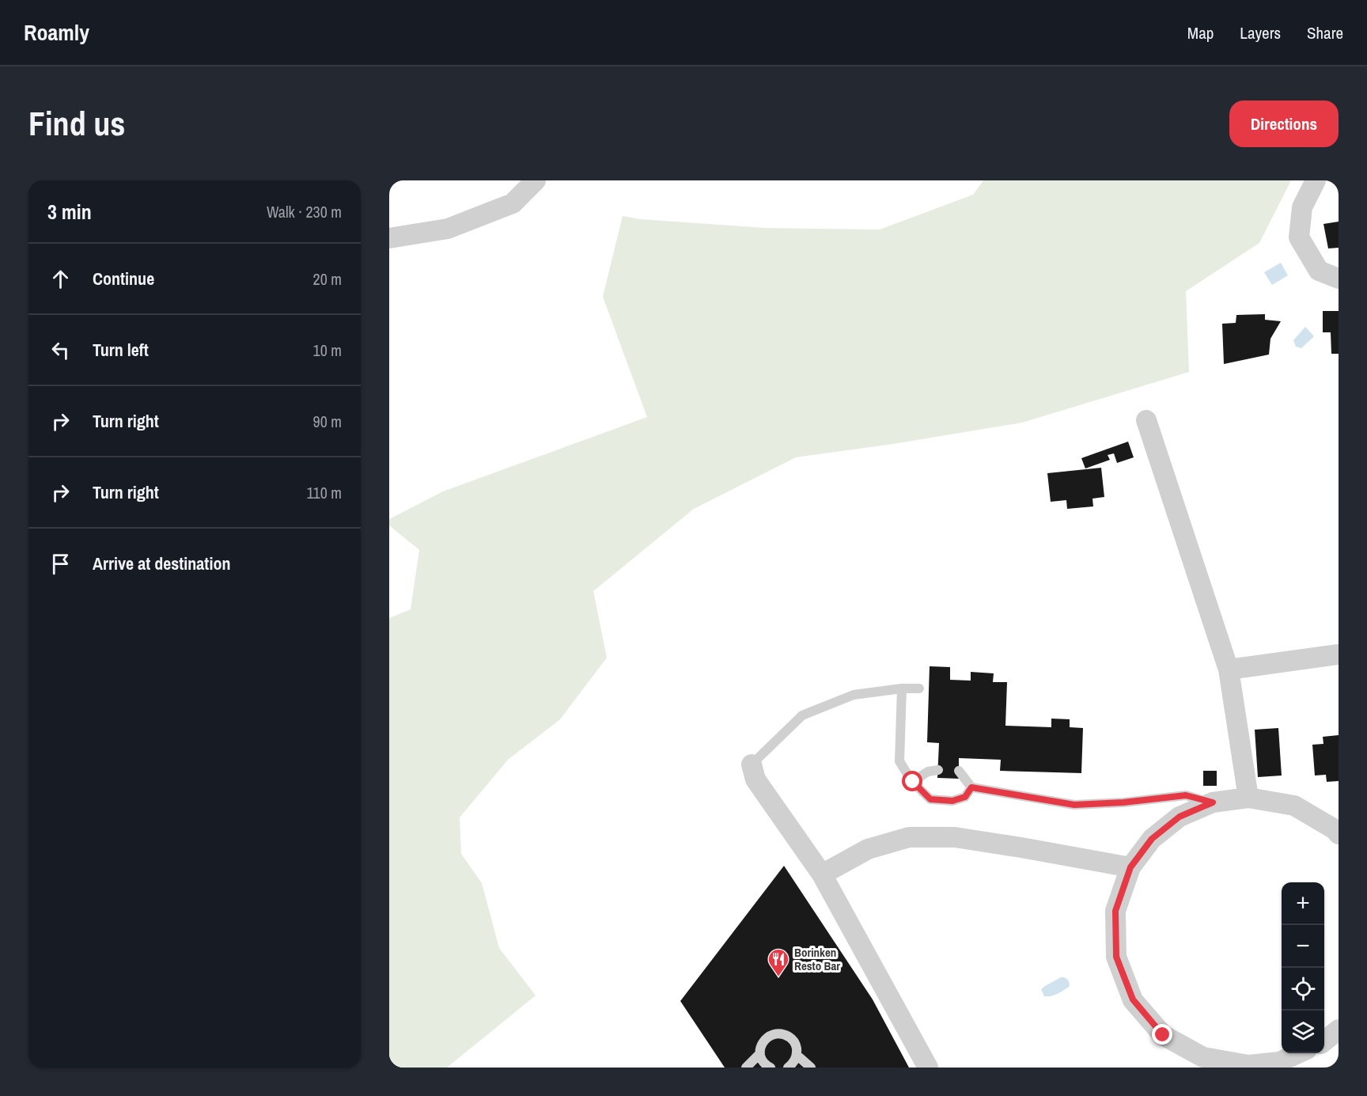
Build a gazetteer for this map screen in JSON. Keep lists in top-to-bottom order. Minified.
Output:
{"places":{"restaurant":["Borinken Resto Bar"]},"page":{"header":"Roamly","nav":["Map","Layers","Share"],"buttons":"Directions","title":"Find us","heading":["3 min","Walk · 230 m"],"list":[["Continue","20 m"],["Turn left","10 m"],["Turn right","90 m"],["Turn right","110 m"],"Arrive at destination"],"map_buttons":["+","−"]}}
